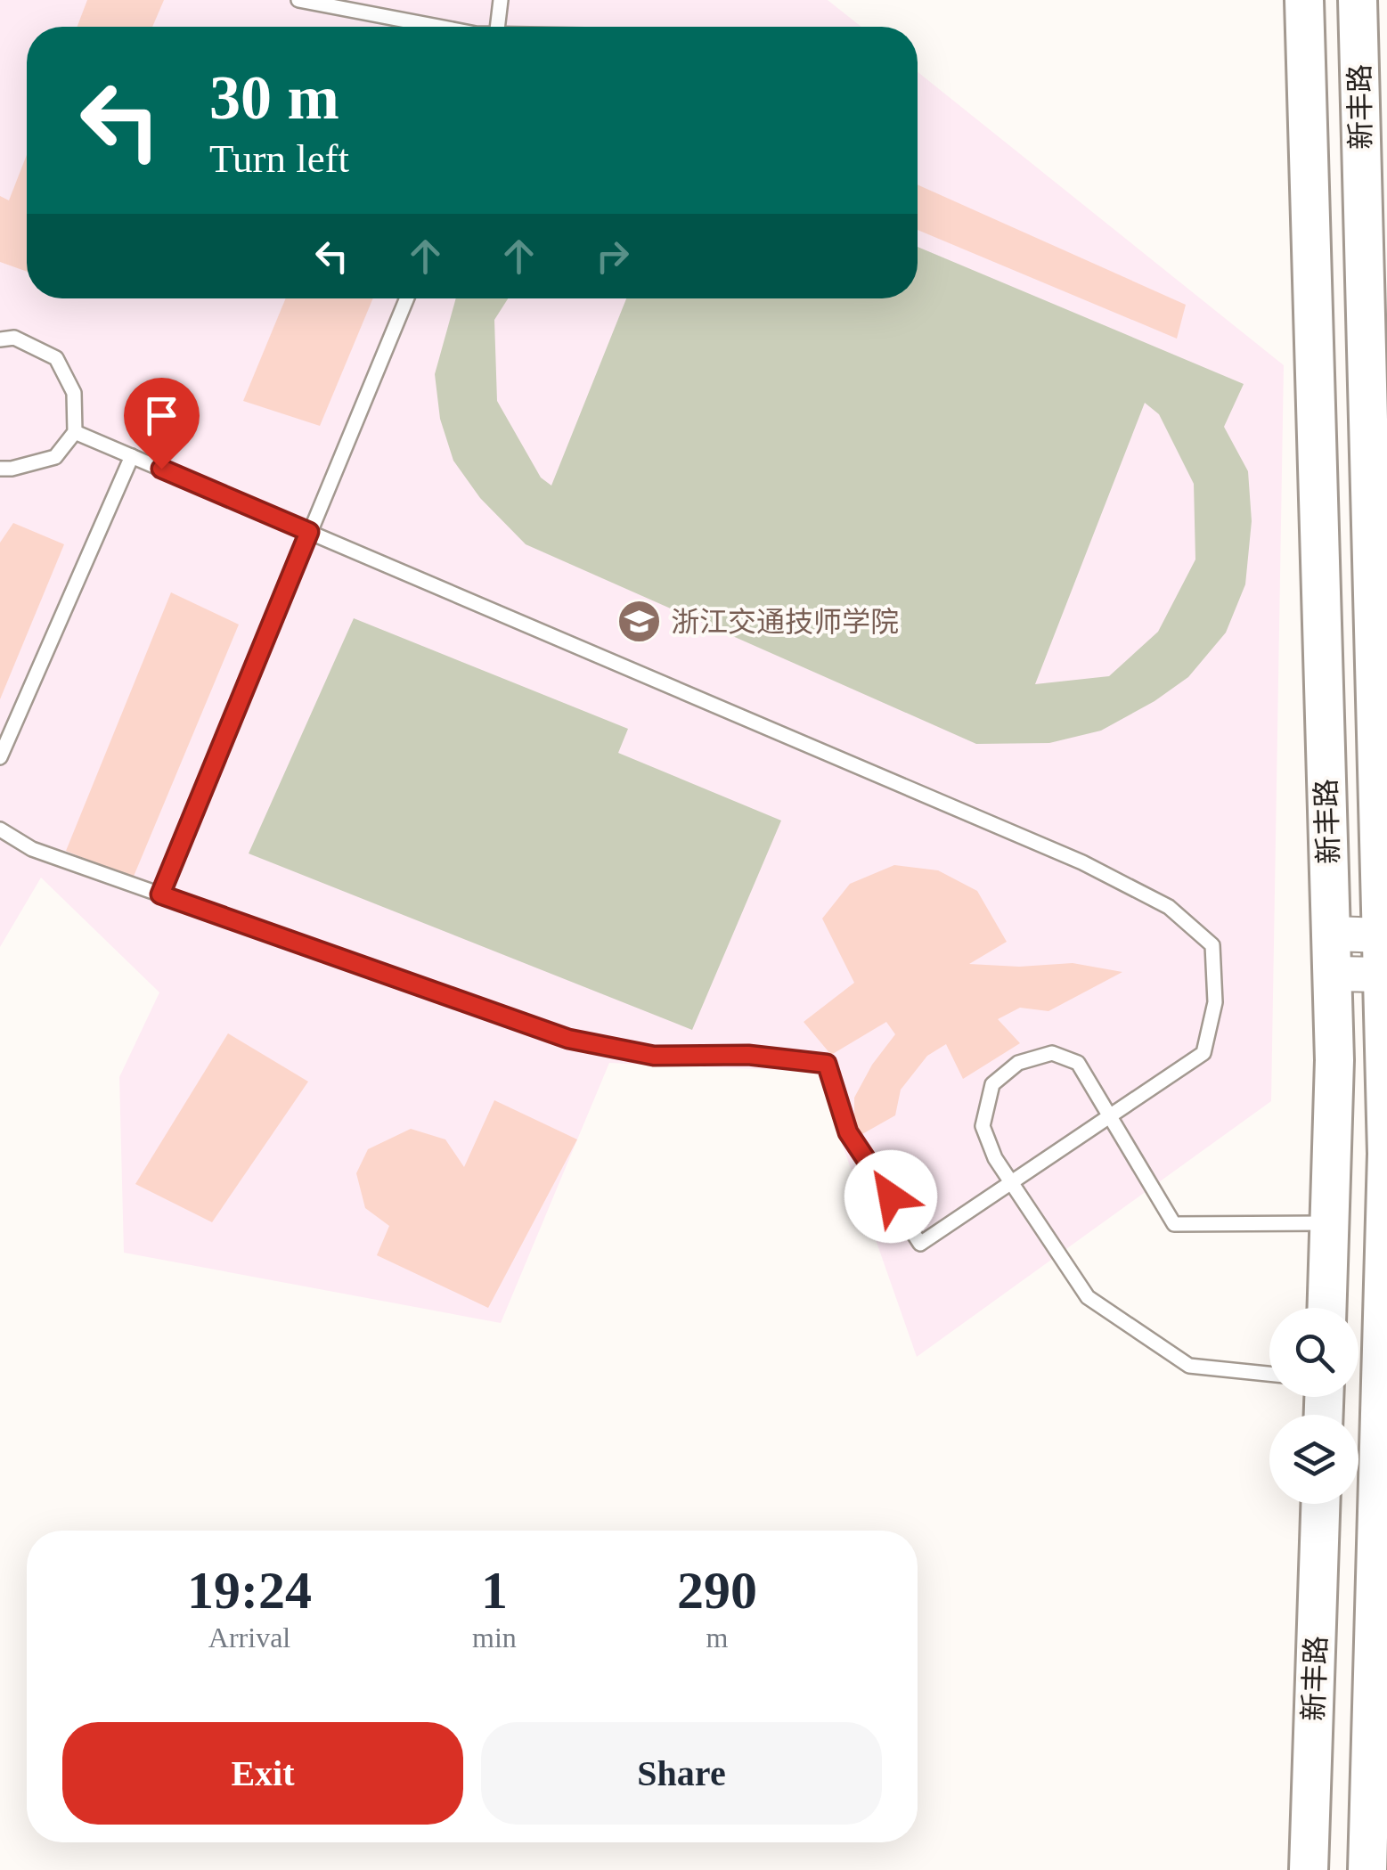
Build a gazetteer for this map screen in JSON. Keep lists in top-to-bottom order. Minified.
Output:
{"streets":{"main road":["新丰路"]},"places":{"school or university":["浙江交通技师学院"]},"page":{"turn":["30 m","Turn left"],"eta":["19:24","Arrival","1","min","290","m"],"buttons":["Exit","Share"]}}
